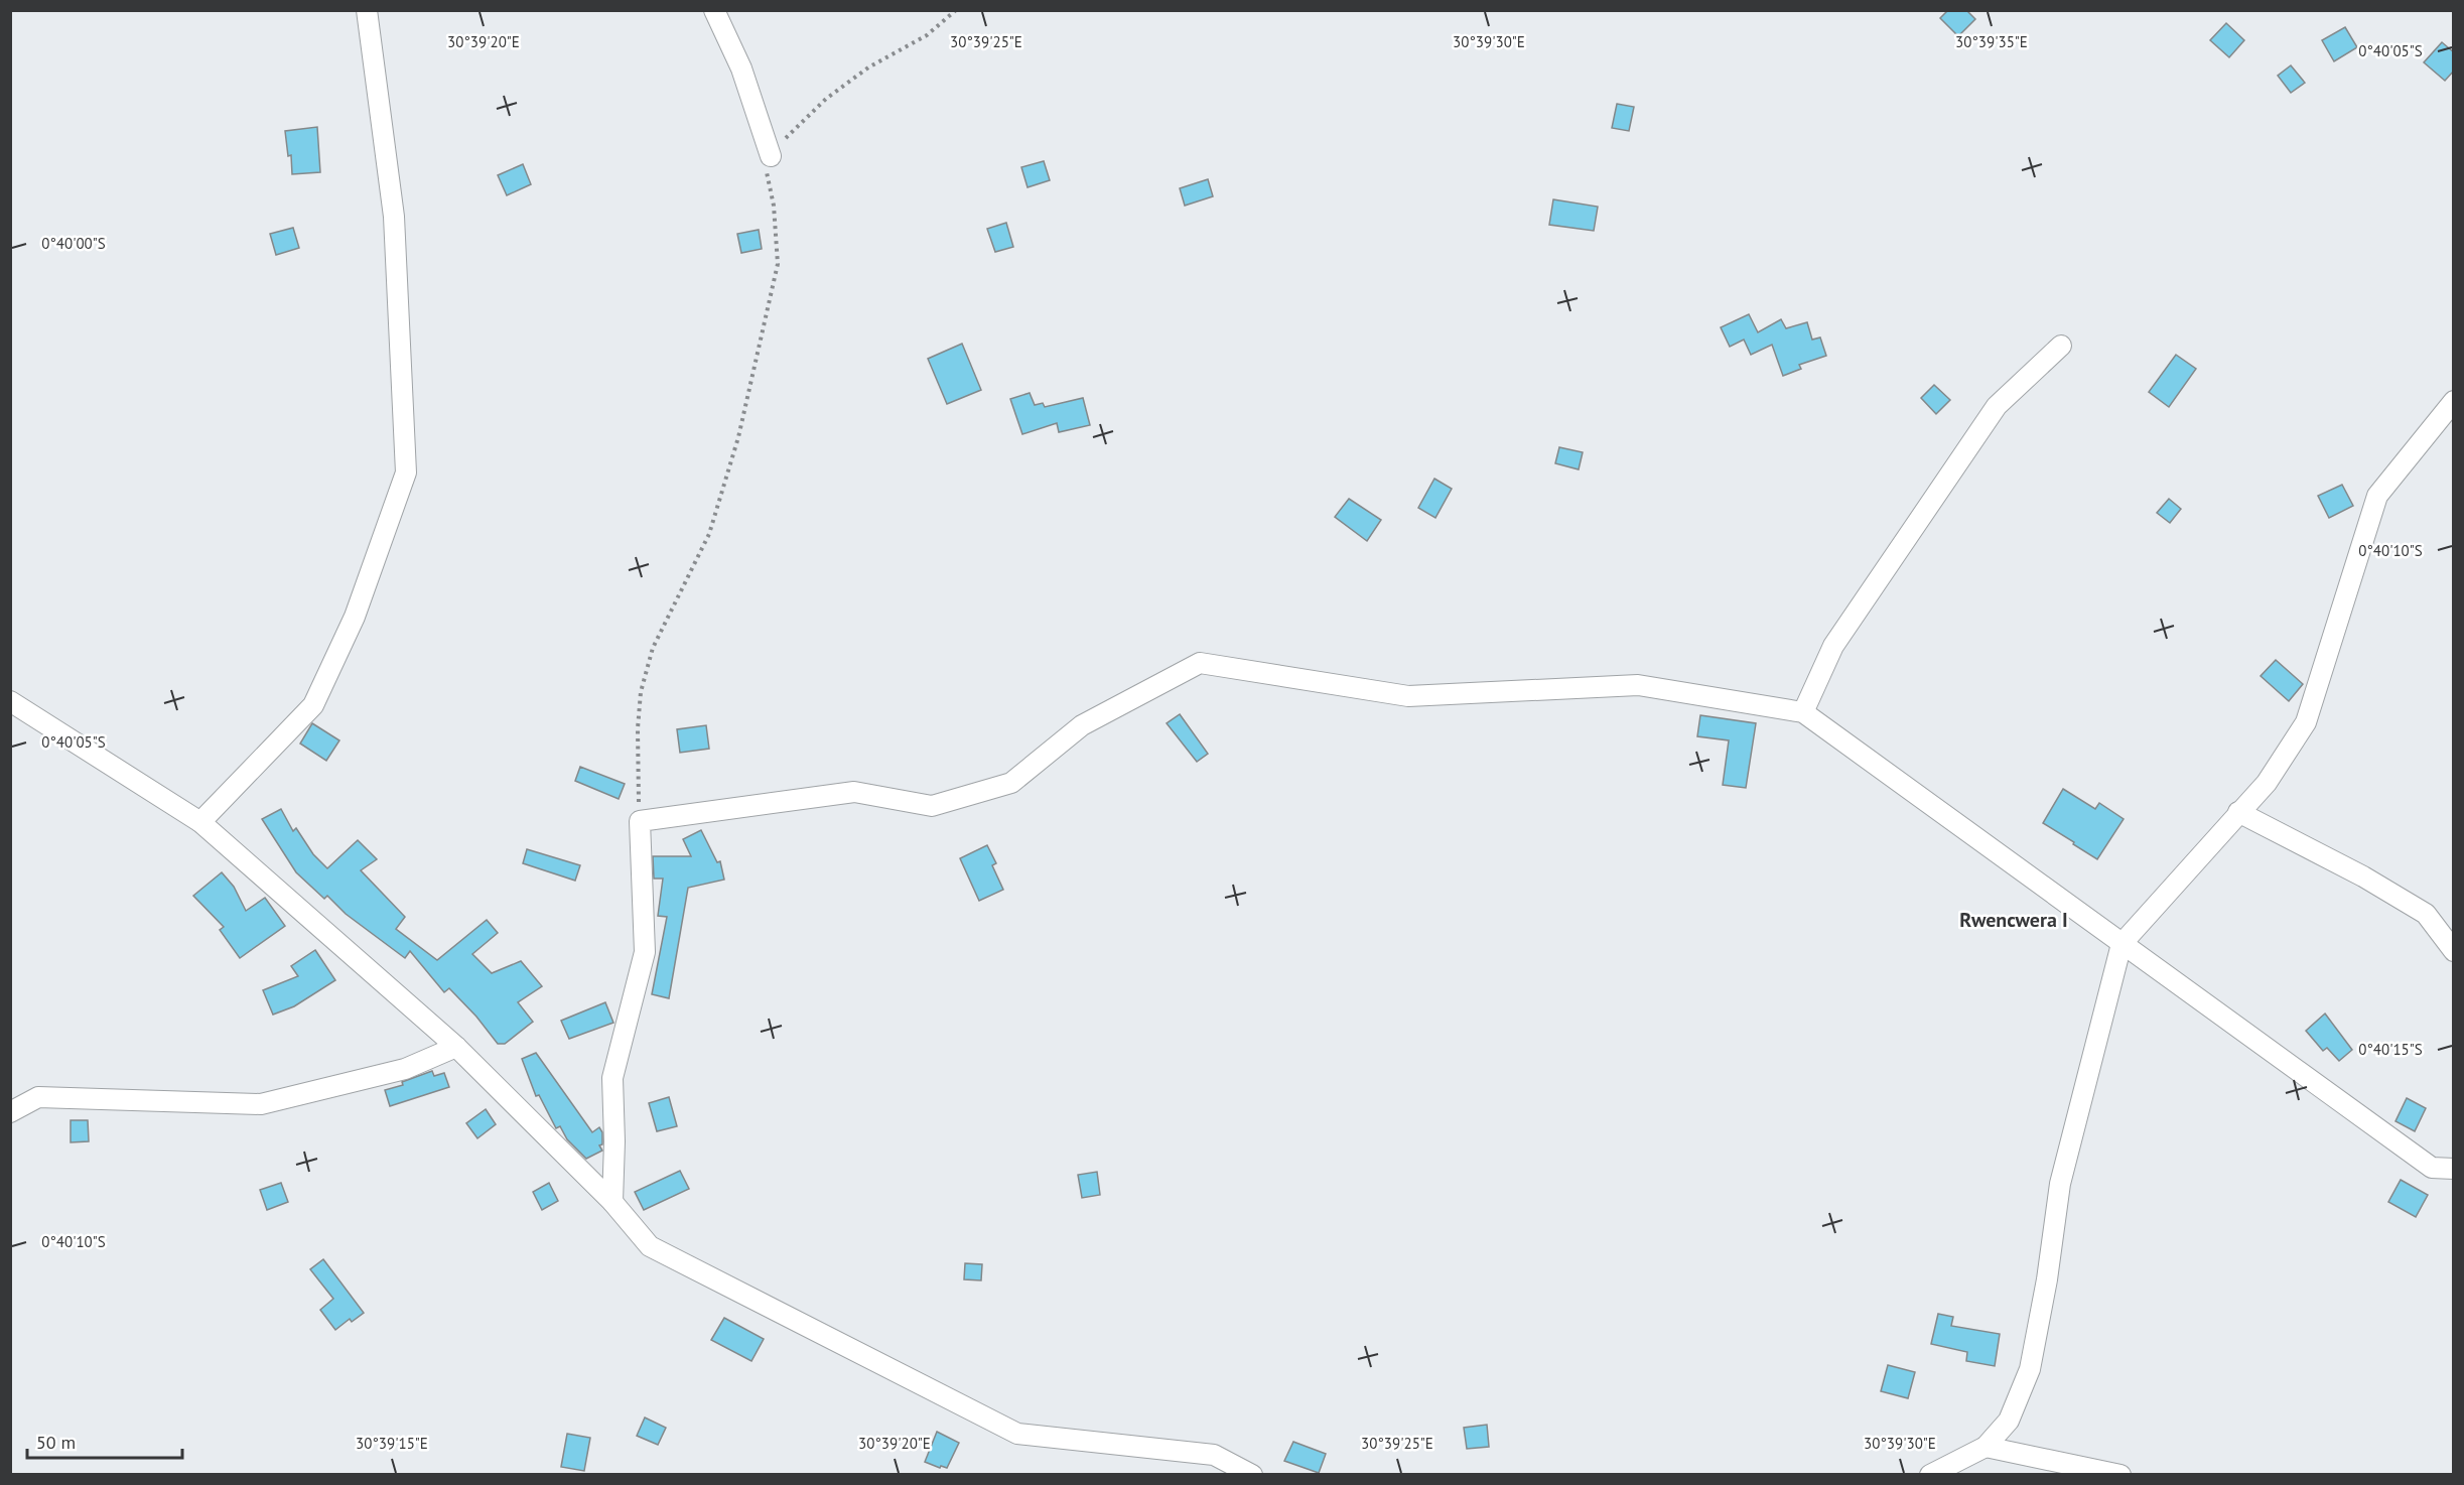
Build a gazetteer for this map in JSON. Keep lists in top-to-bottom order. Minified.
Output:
{"districts":["Rwencwera I"],"scale_bar":"50 m","coordinates":["30°39'20\"E","30°39'25\"E","30°39'30\"E","30°39'35\"E","0°40'05\"S","0°40'00\"S","0°40'10\"S","0°40'15\"S","30°39'15\"E"]}
